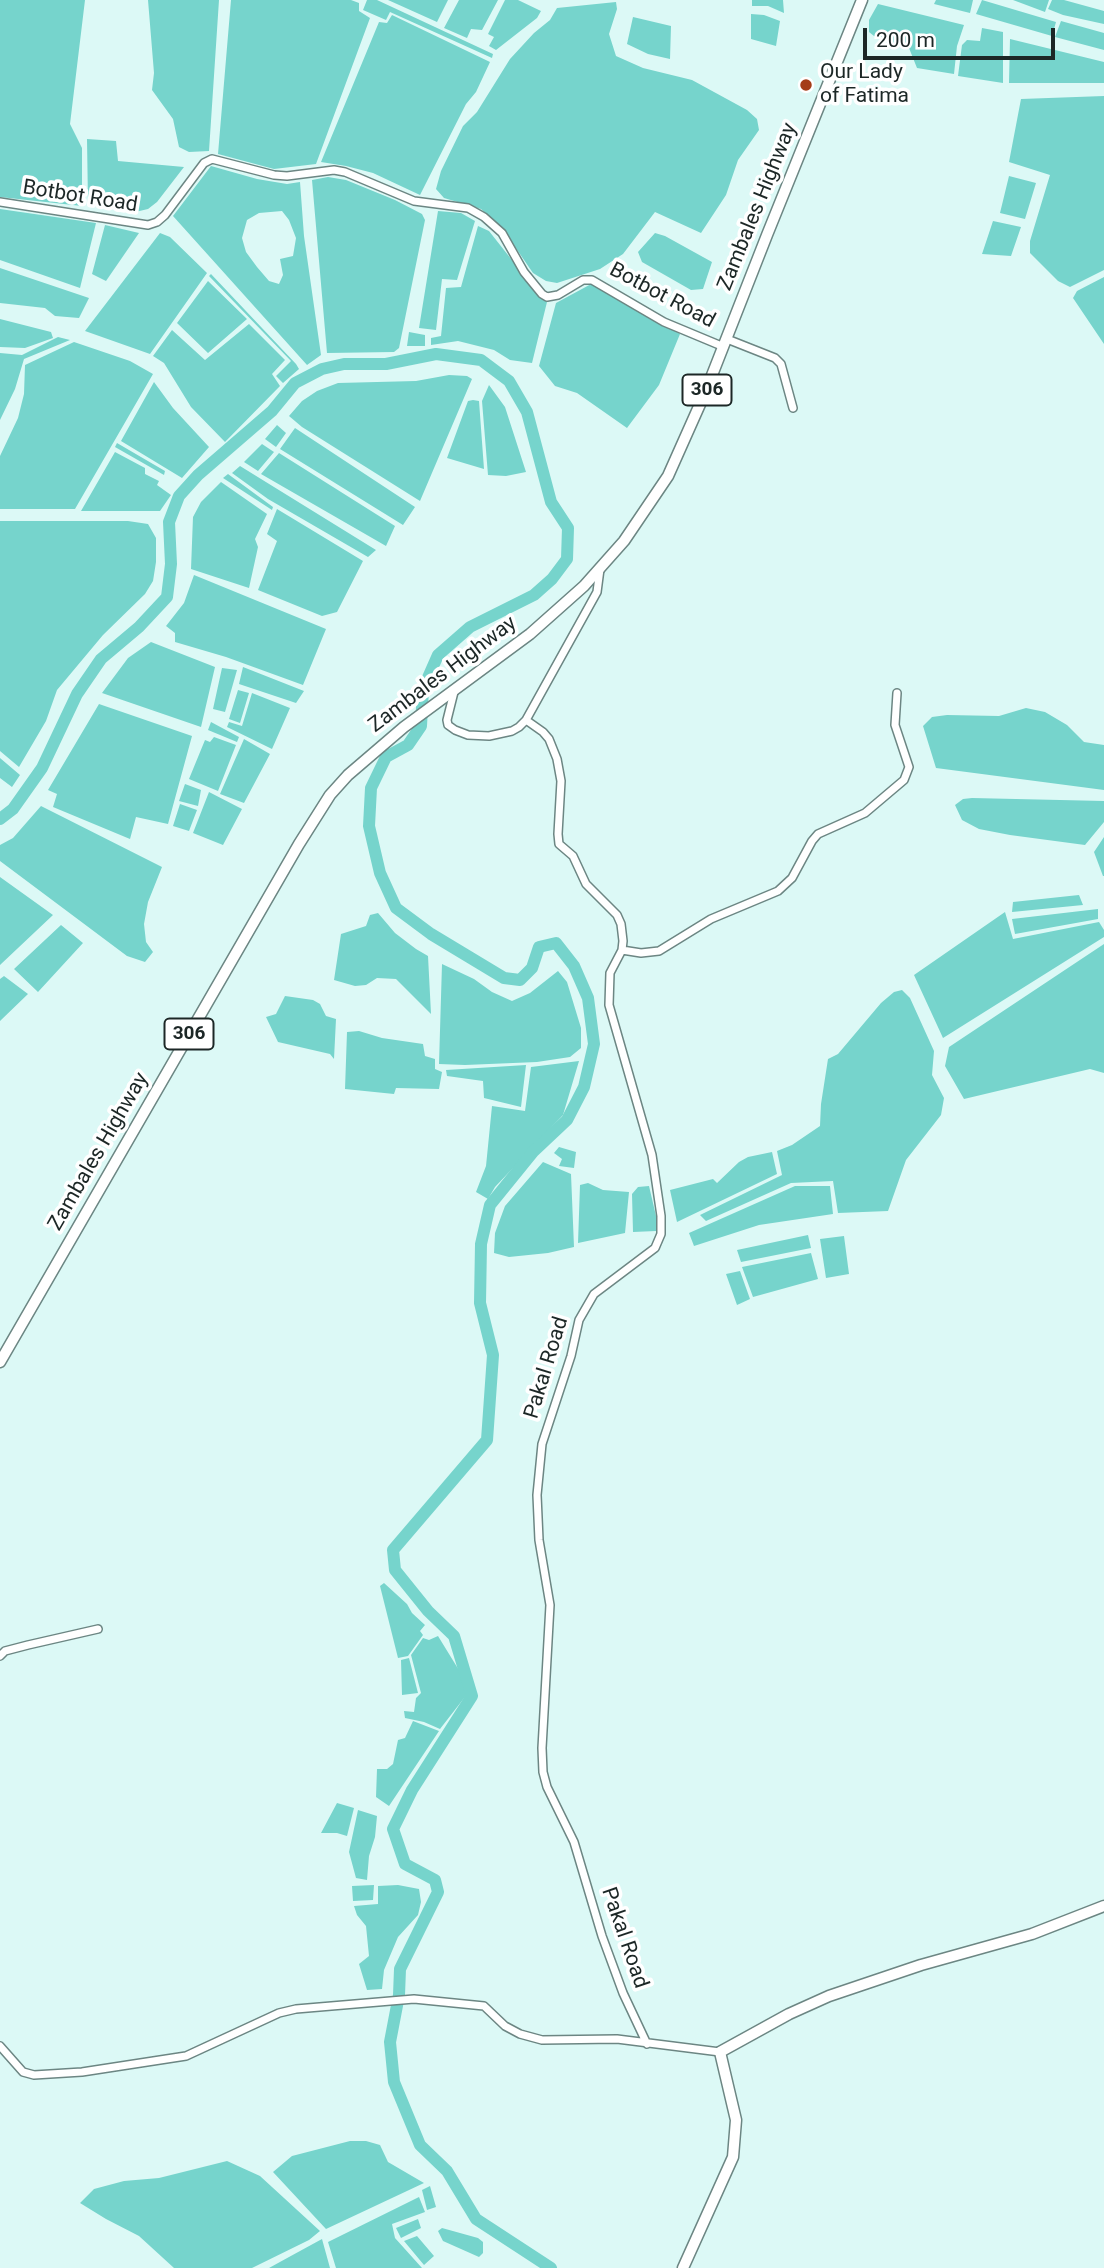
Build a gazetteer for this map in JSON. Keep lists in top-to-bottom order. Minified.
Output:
{"streets":{"main road":["Zambales Highway","306"],"street":["Botbot Road","Pakal Road"]},"crossings":[["Botbot Road","Zambales Highway"]],"places":["Our Lady of Fatima"],"scale_bar":"200 m"}
